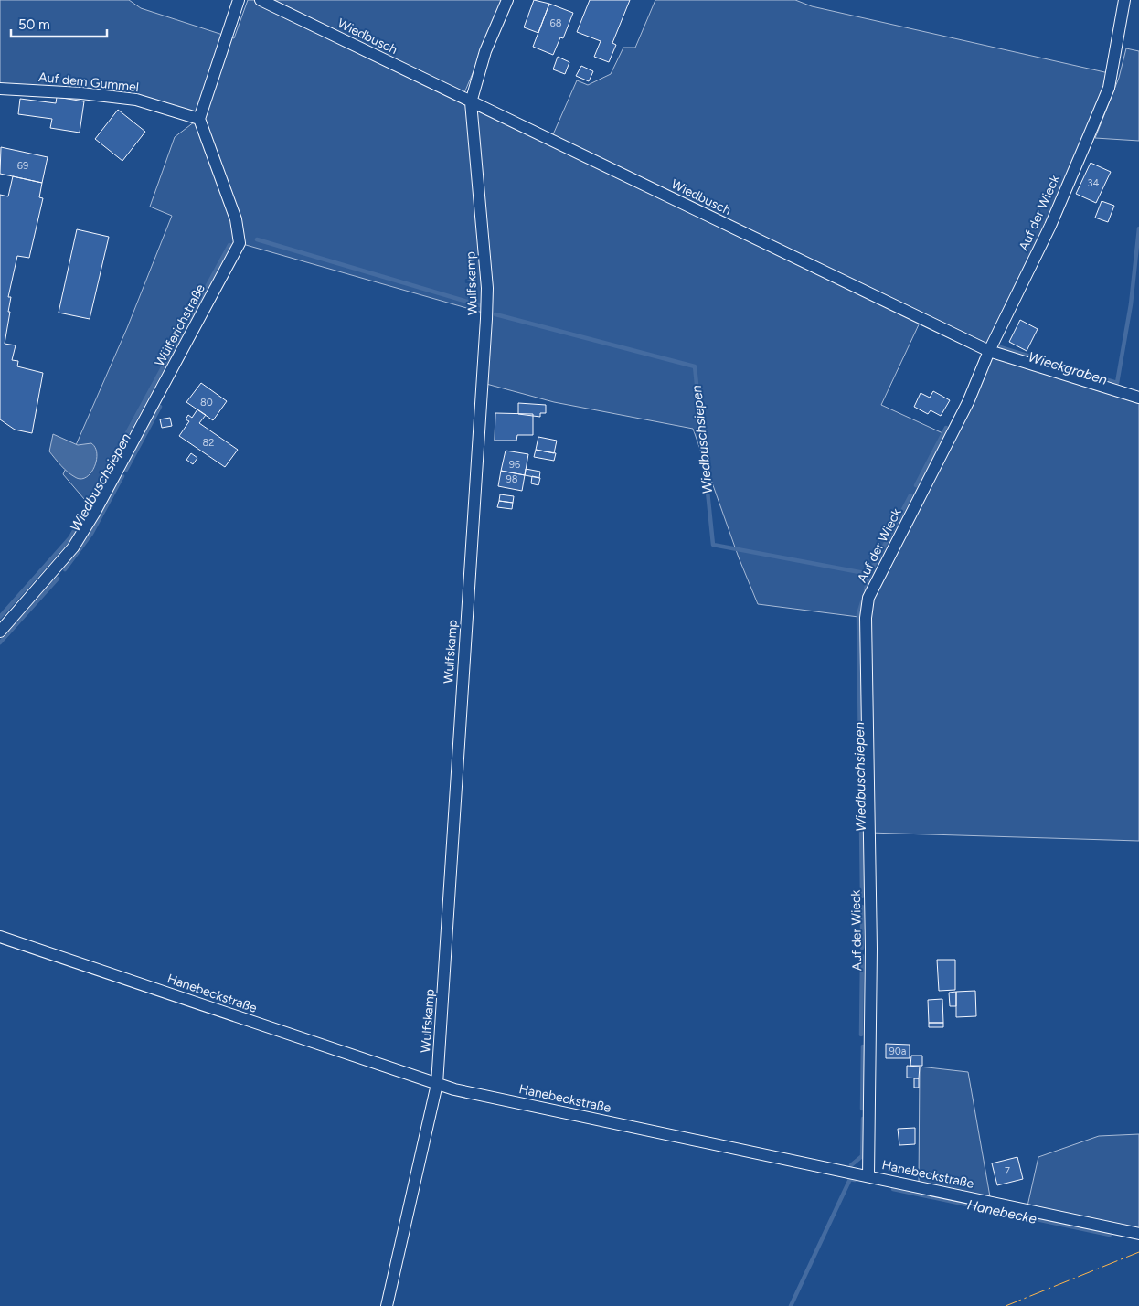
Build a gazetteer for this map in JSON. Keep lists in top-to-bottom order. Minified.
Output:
{"streets":{"street":["Wiedbusch","Auf dem Gummel","Auf der Wieck","Wulfskamp","Wülferichstraße","Hanebeckstraße"]},"crossings":[["Wiedbusch","Auf der Wieck"],["Wiedbusch","Wulfskamp"],["Auf dem Gummel","Wülferichstraße"],["Auf der Wieck","Hanebeckstraße"],["Wulfskamp","Hanebeckstraße"]],"water":["Wieckgraben","Wiedbuschsiepen","Hanebecke"],"house_numbers":["68","69","34","80","82","96","98","90a","7"],"scale_bar":"50 m"}
